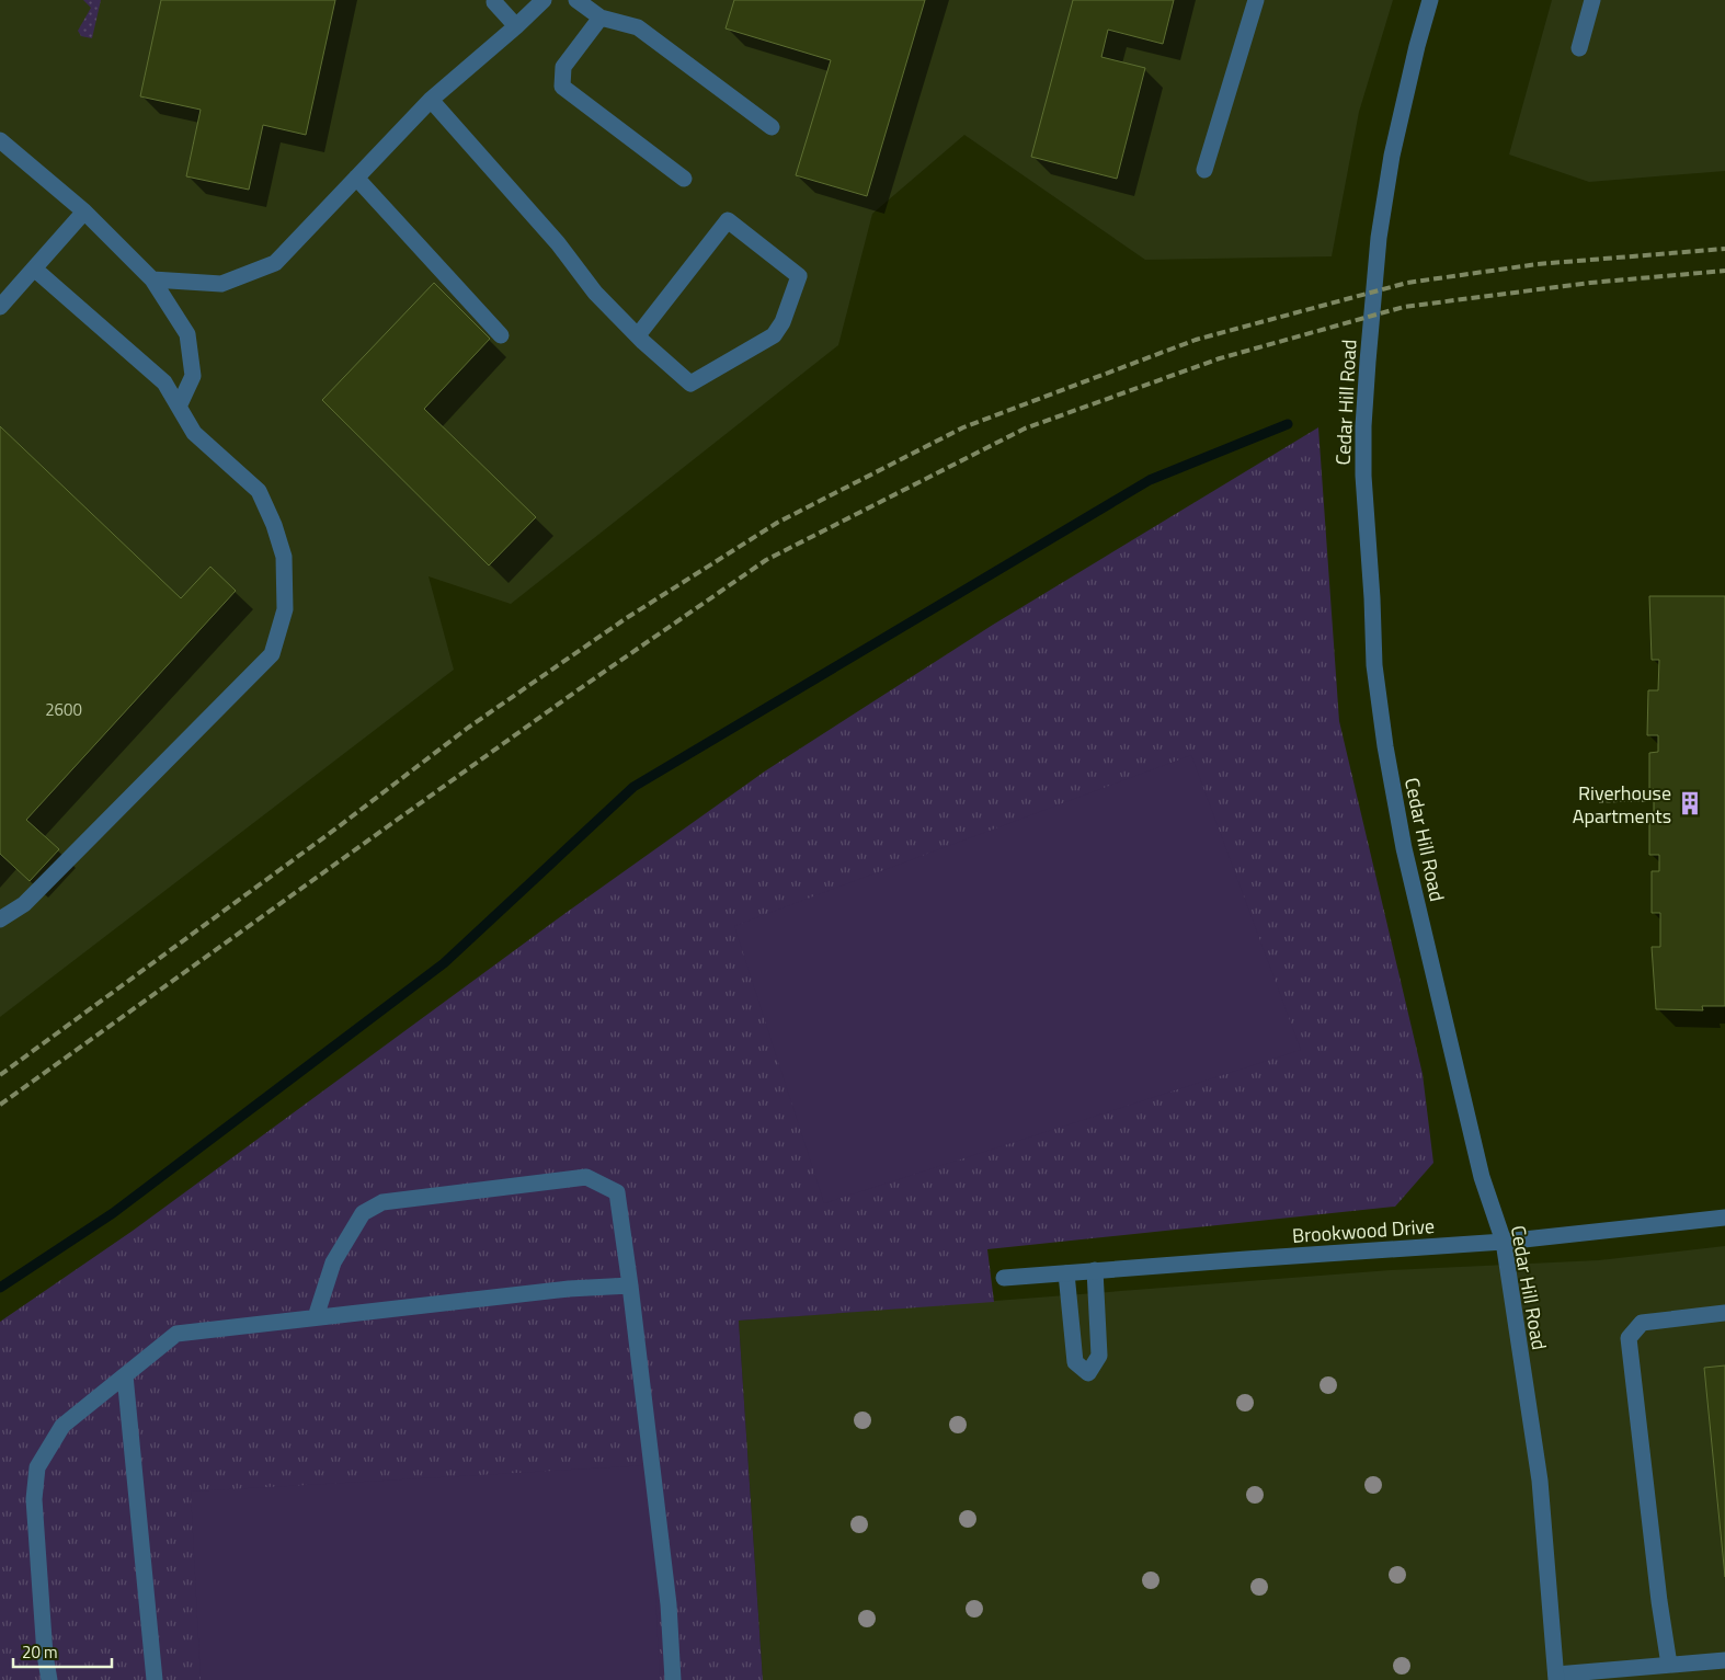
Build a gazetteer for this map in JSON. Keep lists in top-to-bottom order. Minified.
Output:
{"streets":{"street":["Cedar Hill Road","Brookwood Drive"]},"crossings":[["Cedar Hill Road","Brookwood Drive"]],"places":{"building":["Riverhouse Apartments"]},"house_numbers":["2600"],"scale_bar":"20 m"}
